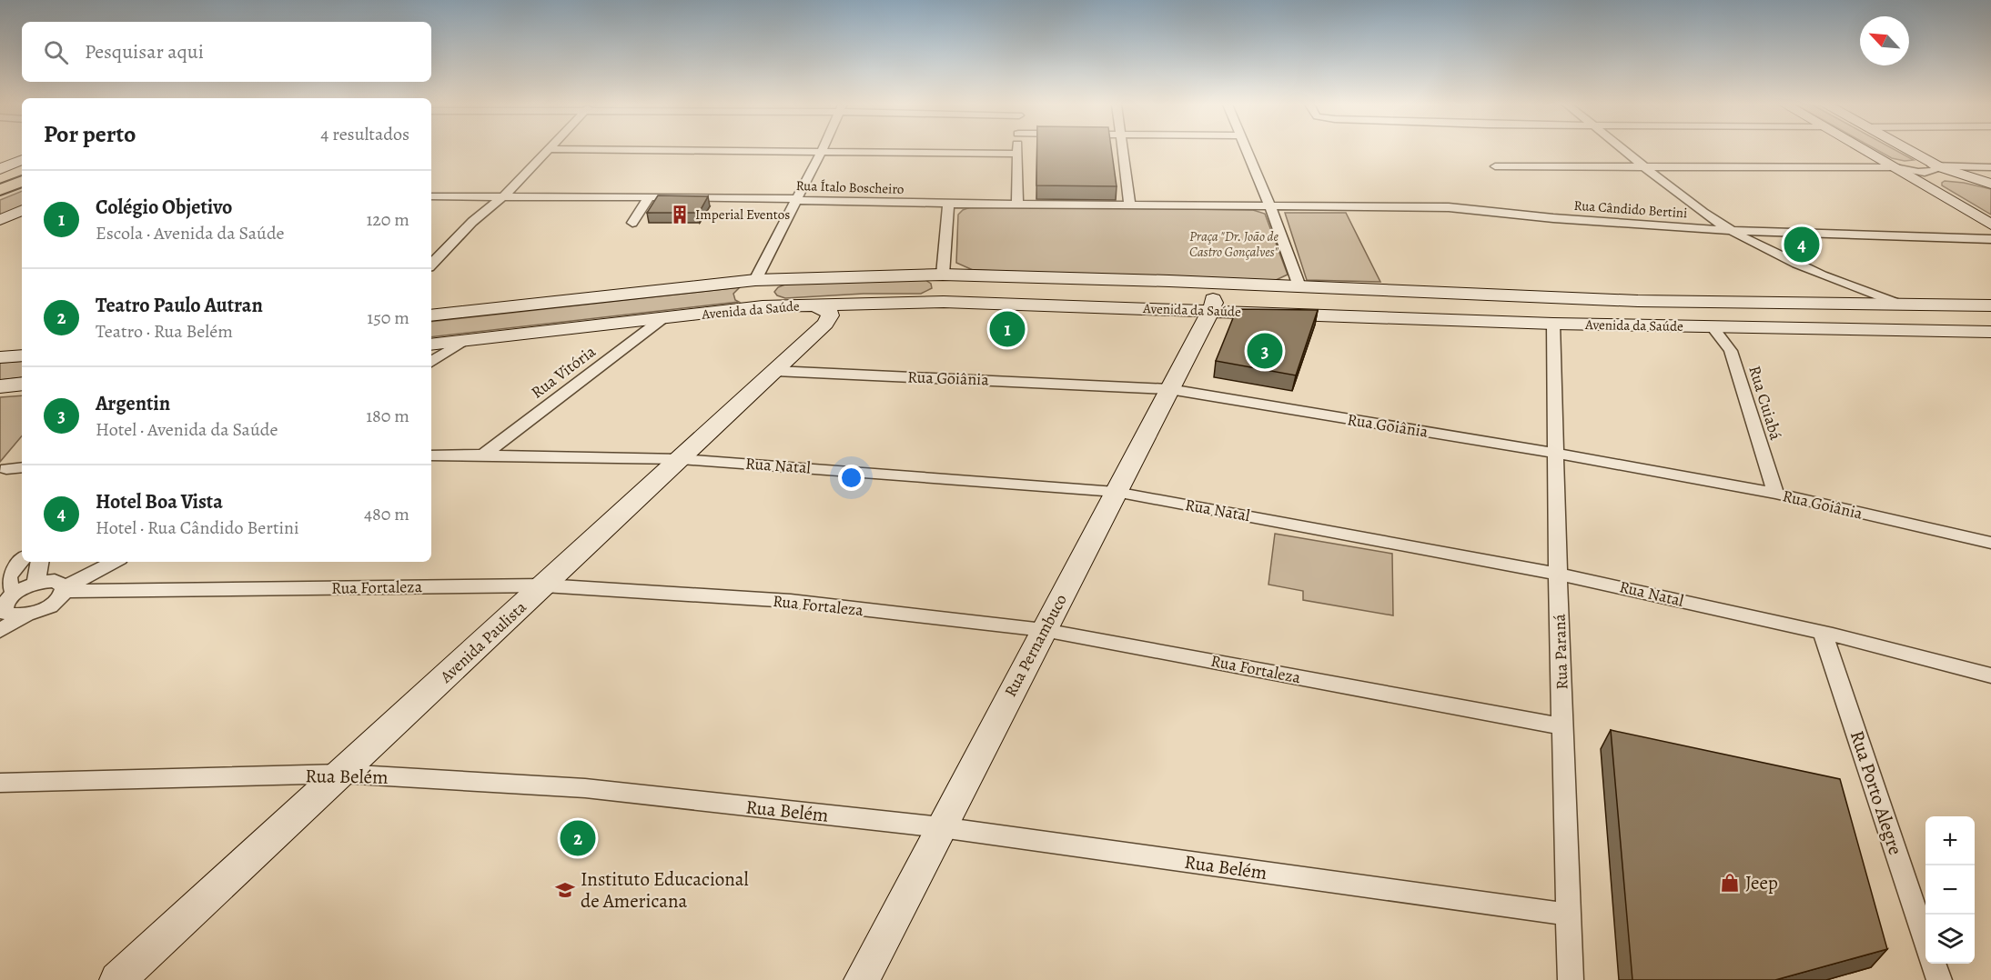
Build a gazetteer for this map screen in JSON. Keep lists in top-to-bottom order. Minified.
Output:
{"streets":{"main road":["Avenida da Saúde","Avenida Paulista","Rua Pernambuco"],"street":["Rua Ítalo Boscheiro","Rua Cândido Bertini","Rua Vitória","Rua Goiânia","Rua Cuiabá","Rua Natal","Rua Fortaleza","Rua Paraná","Rua Belém","Rua Porto Alegre"]},"crossings":[["Rua Ítalo Boscheiro","Rua Cândido Bertini"],["Avenida da Saúde","Rua Vitória"],["Avenida da Saúde","Rua Cuiabá"],["Avenida da Saúde","Avenida Paulista"],["Avenida da Saúde","Rua Pernambuco"],["Avenida da Saúde","Rua Paraná"],["Rua Vitória","Rua Natal"],["Rua Goiânia","Rua Cuiabá"],["Rua Goiânia","Avenida Paulista"],["Rua Goiânia","Rua Pernambuco"],["Rua Goiânia","Rua Paraná"],["Rua Natal","Avenida Paulista"],["Rua Natal","Rua Pernambuco"],["Rua Natal","Rua Paraná"],["Rua Natal","Rua Porto Alegre"],["Rua Fortaleza","Avenida Paulista"],["Rua Fortaleza","Rua Pernambuco"],["Rua Fortaleza","Rua Paraná"],["Avenida Paulista","Rua Belém"],["Rua Pernambuco","Rua Belém"],["Rua Paraná","Rua Belém"]],"parks":["Praça \"Dr. João de Castro Gonçalves\""],"places":{"building":["Imperial Eventos"],"shop":["Jeep"],"school or university":["Instituto Educacional de Americana"]},"north":"top left","page":{"search":"Pesquisar aqui","heading":["Por perto","4 resultados"],"list":[{"mark":"1","name":"Colégio Objetivo","note":"Escola · Avenida da Saúde","value":"120 m"},{"mark":"2","name":"Teatro Paulo Autran","note":"Teatro · Rua Belém","value":"150 m"},{"mark":"3","name":"Argentin","note":"Hotel · Avenida da Saúde","value":"180 m"},{"mark":"4","name":"Hotel Boa Vista","note":"Hotel · Rua Cândido Bertini","value":"480 m"}],"pins":["4","1","3","2"],"map_buttons":["+","−"]}}
